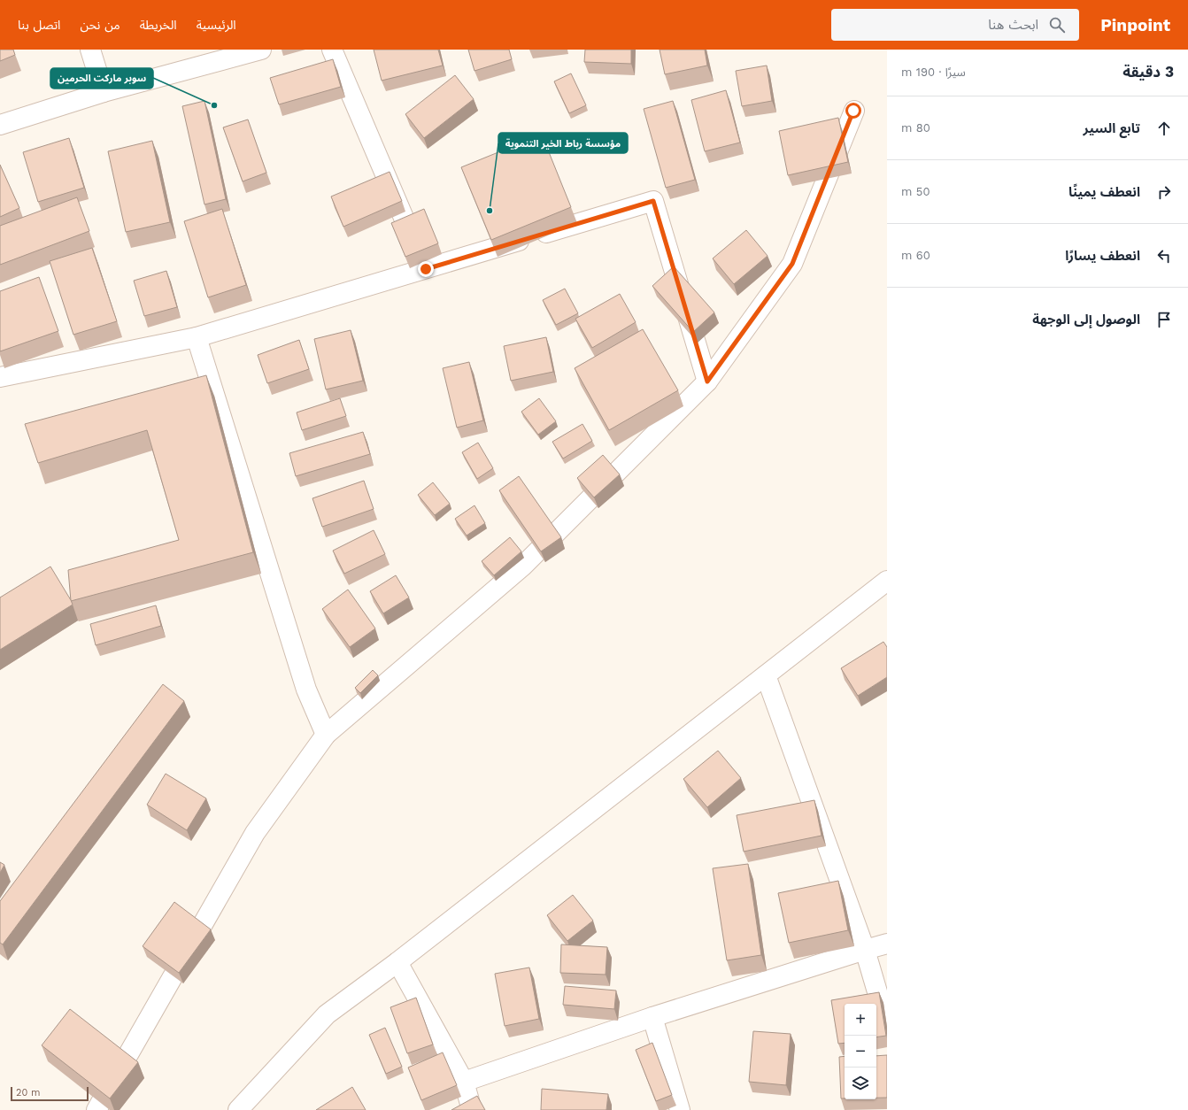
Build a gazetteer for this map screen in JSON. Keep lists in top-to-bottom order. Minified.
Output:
{"places":["سوبر ماركت الحرمين","مؤسسة رباط الخير التنموية"],"scale_bar":"20 m","page":{"header":"Pinpoint","search":"ابحث هنا","nav":["الرئيسية","الخريطة","من نحن","اتصل بنا"],"heading":["3 دقيقة","سيرًا · 190 m"],"list":[["تابع السير","80 m"],["انعطف يمينًا","50 m"],["انعطف يسارًا","60 m"],"الوصول إلى الوجهة"],"map_buttons":["+","−"],"scale":"20 m"}}
